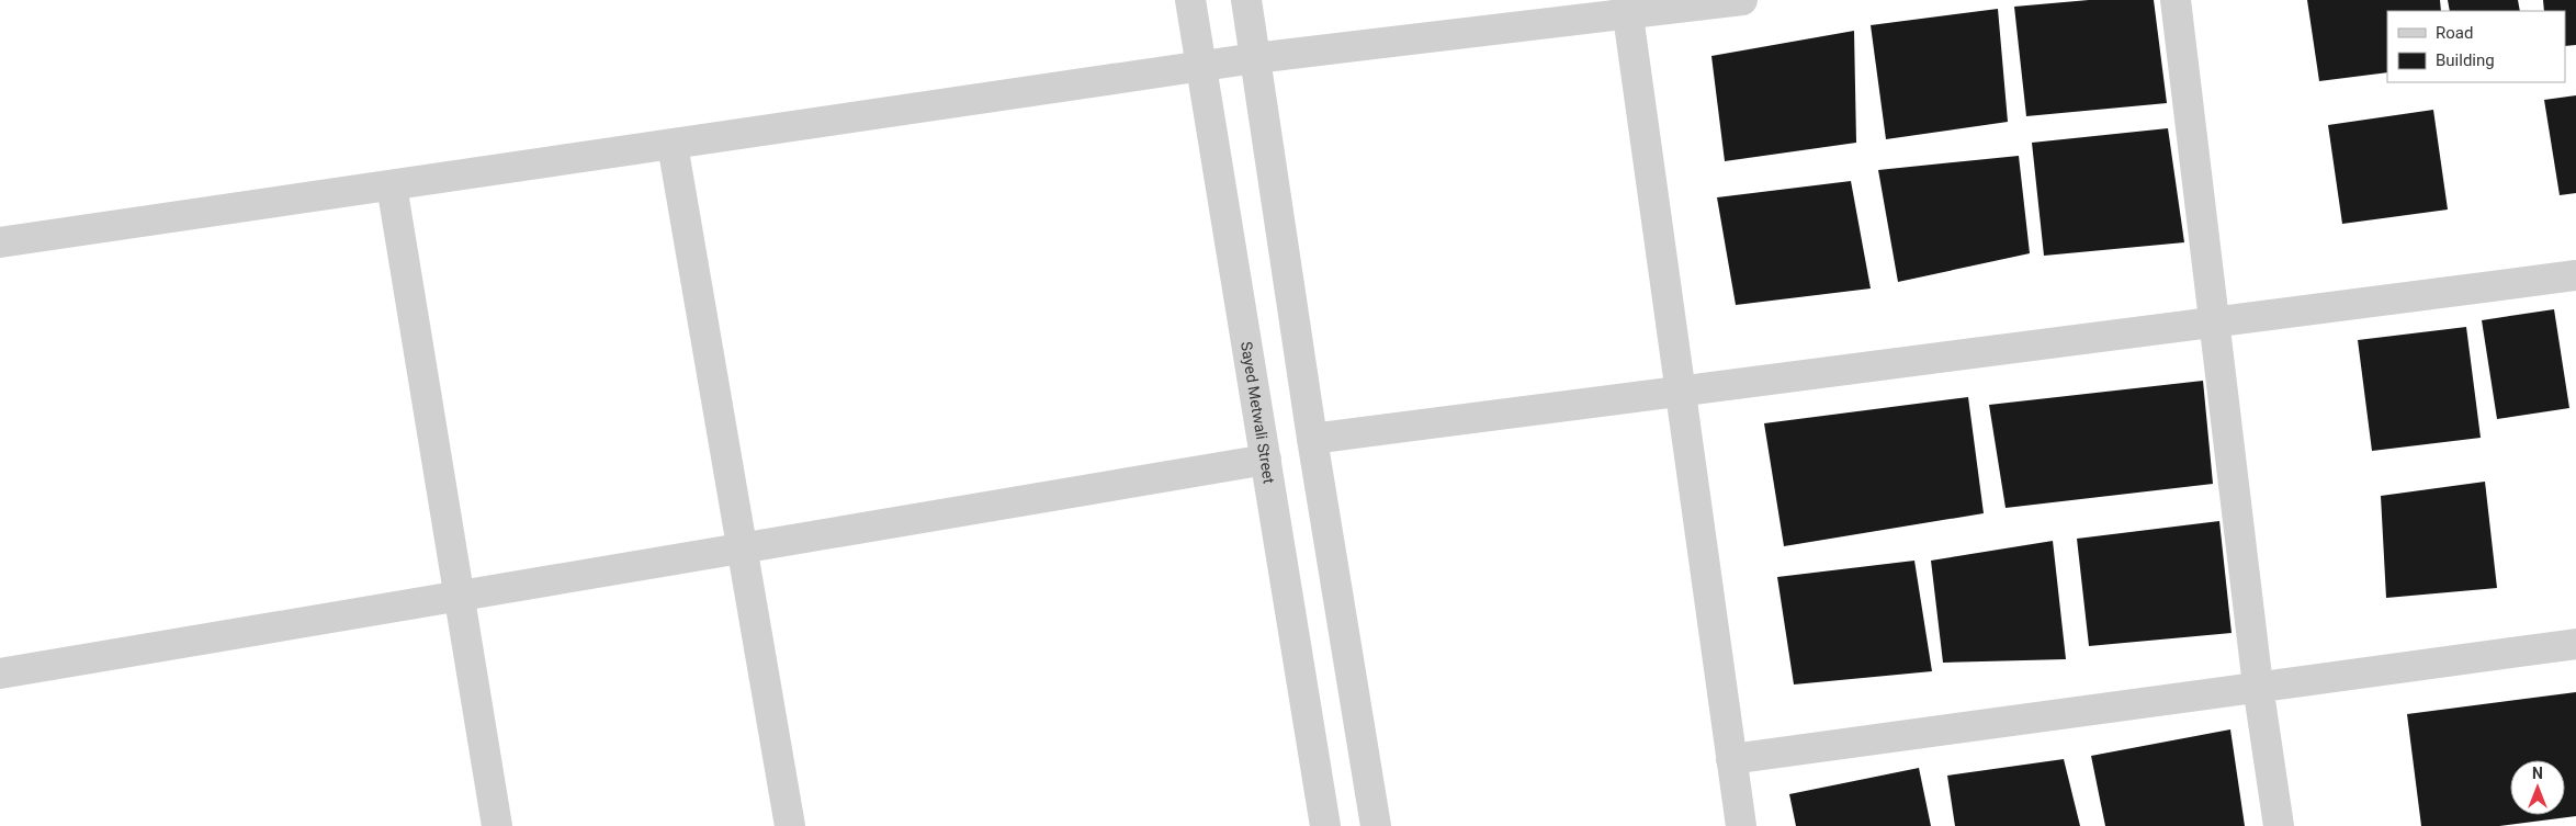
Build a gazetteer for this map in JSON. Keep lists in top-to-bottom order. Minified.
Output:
{"streets":{"street":["Sayed Metwali Street"]},"legend":["Road","Building"],"north":"top"}
